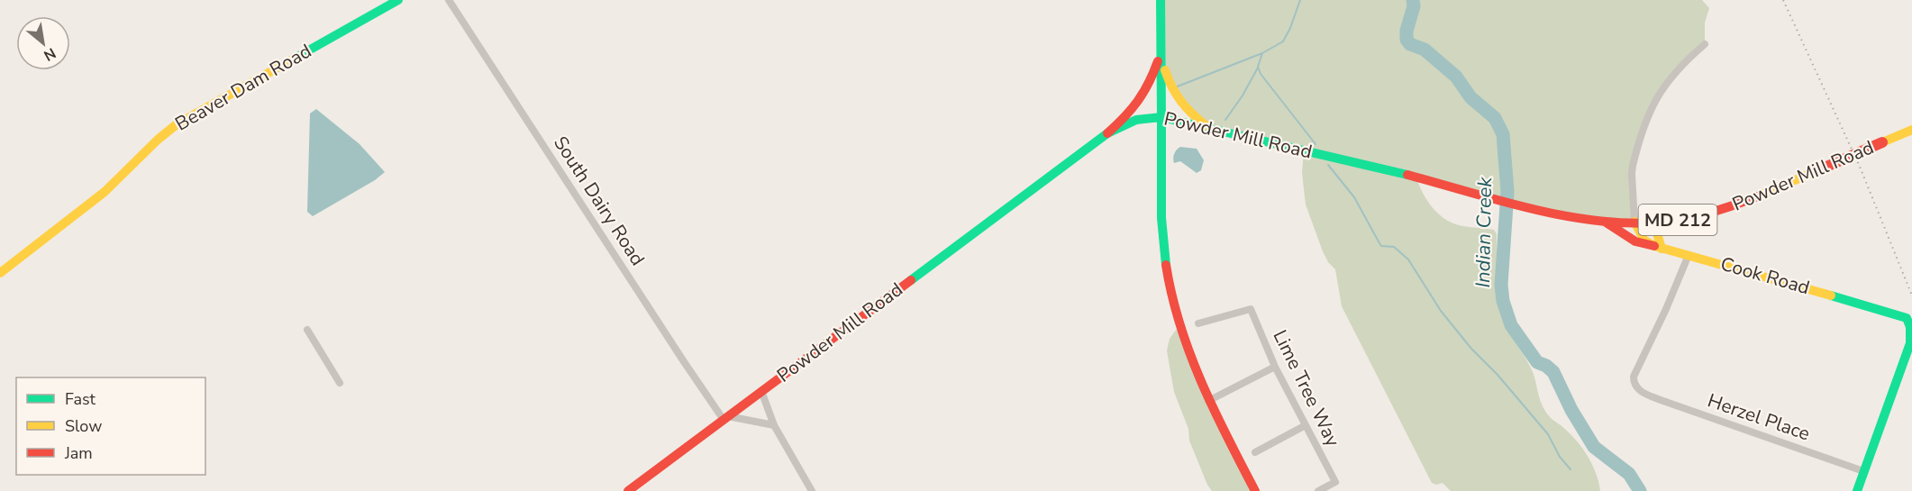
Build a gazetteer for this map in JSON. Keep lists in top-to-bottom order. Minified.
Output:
{"streets":{"main road":["Beaver Dam Road","Powder Mill Road","MD 212","Cook Road"],"street":["South Dairy Road","Lime Tree Way","Herzel Place"]},"crossings":[["Powder Mill Road","South Dairy Road"],["Powder Mill Road","Cook Road"],["Cook Road","Herzel Place"]],"water":["Indian Creek"],"legend":["Fast","Slow","Jam"],"north":"bottom right"}
